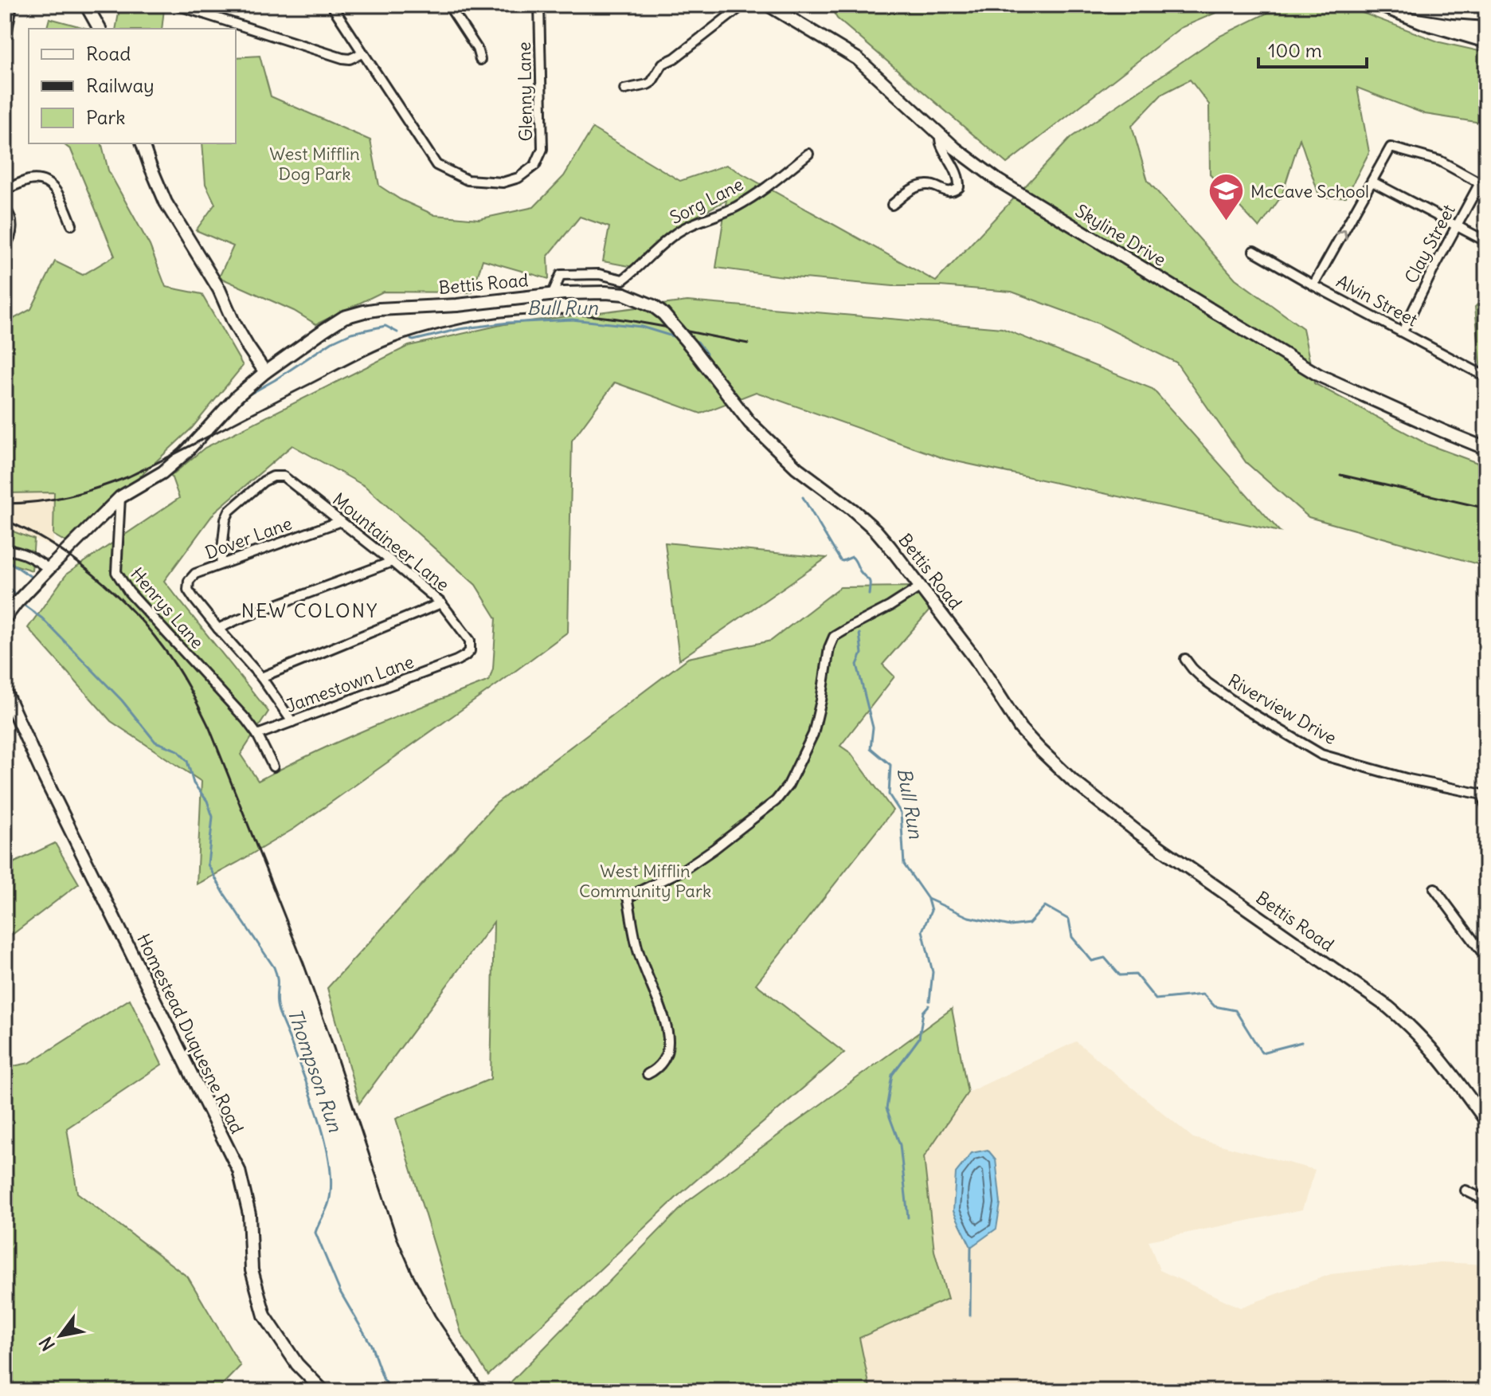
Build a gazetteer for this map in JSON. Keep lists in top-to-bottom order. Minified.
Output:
{"streets":{"street":["Glenny Lane","Sorg Lane","Skyline Drive","Clay Street","Bettis Road","Alvin Street","Dover Lane","Mountaineer Lane","Henrys Lane","Jamestown Lane","Riverview Drive","Homestead Duquesne Road"]},"crossings":[["Sorg Lane","Bettis Road"],["Clay Street","Alvin Street"],["Dover Lane","Mountaineer Lane"],["Mountaineer Lane","Jamestown Lane"],["Henrys Lane","Jamestown Lane"]],"districts":["NEW COLONY"],"water":["Bull Run","Thompson Run"],"parks":["West Mifflin Dog Park","West Mifflin Community Park"],"places":{"school or university":["McCave School"]},"legend":["Road","Railway","Park"],"scale_bar":"100 m","north":"bottom left"}
